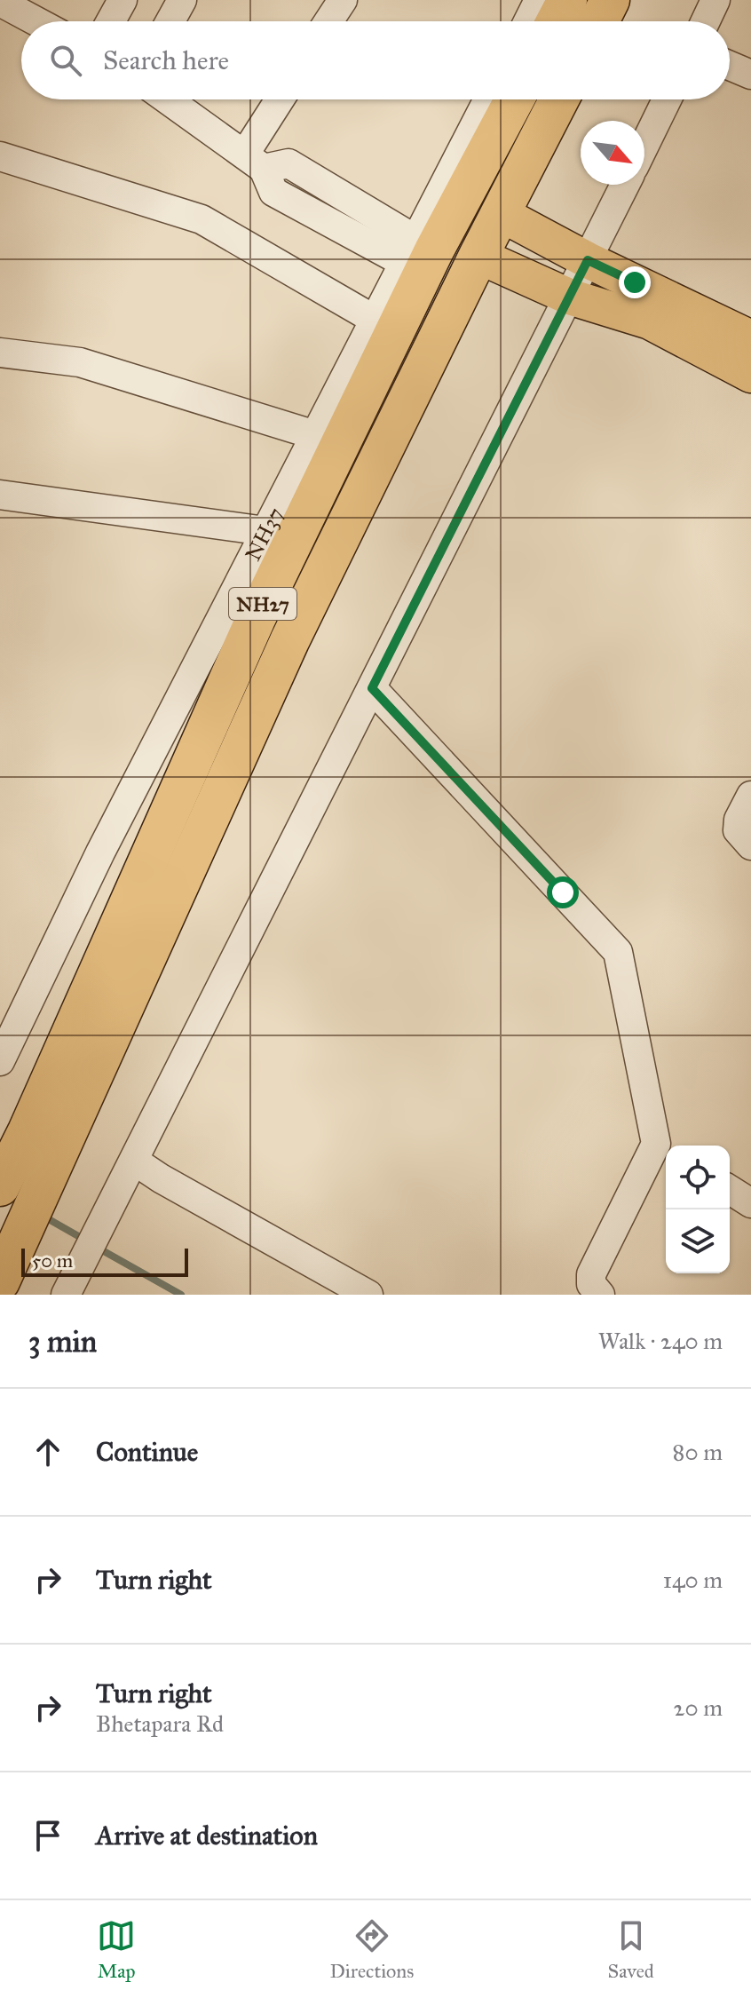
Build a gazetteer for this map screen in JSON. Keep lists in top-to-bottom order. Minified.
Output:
{"streets":{"highway":["NH27"],"street":["NH37"]},"crossings":[["NH37","NH27"]],"scale_bar":"50 m","north":"bottom right","page":{"search":"Search here","scale":"50 m","heading":["3 min","Walk · 240 m"],"list":[["Continue","80 m"],["Turn right","140 m"],["Turn right","Bhetapara Rd","20 m"],"Arrive at destination"],"nav":["Map","Directions","Saved"]}}
